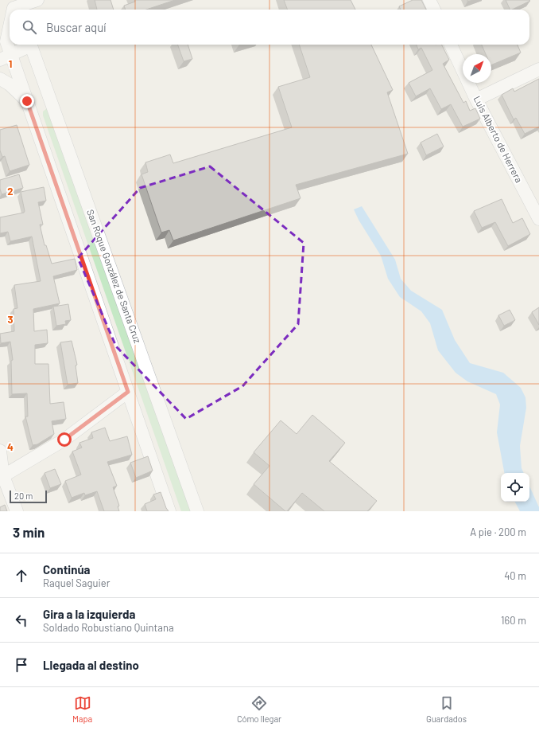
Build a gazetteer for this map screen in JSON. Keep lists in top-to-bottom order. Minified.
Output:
{"streets":{"street":["Luis Alberto de Herrera","San Roque González de Santa Cruz"]},"scale_bar":"20 m","north":"top right","page":{"search":"Buscar aquí","scale":"20 m","heading":["3 min","A pie · 200 m"],"list":[["Continúa","Raquel Saguier","40 m"],["Gira a la izquierda","Soldado Robustiano Quintana","160 m"],"Llegada al destino"],"nav":["Mapa","Cómo llegar","Guardados"]},"grid":{"rows":["1","2","3","4"]}}
